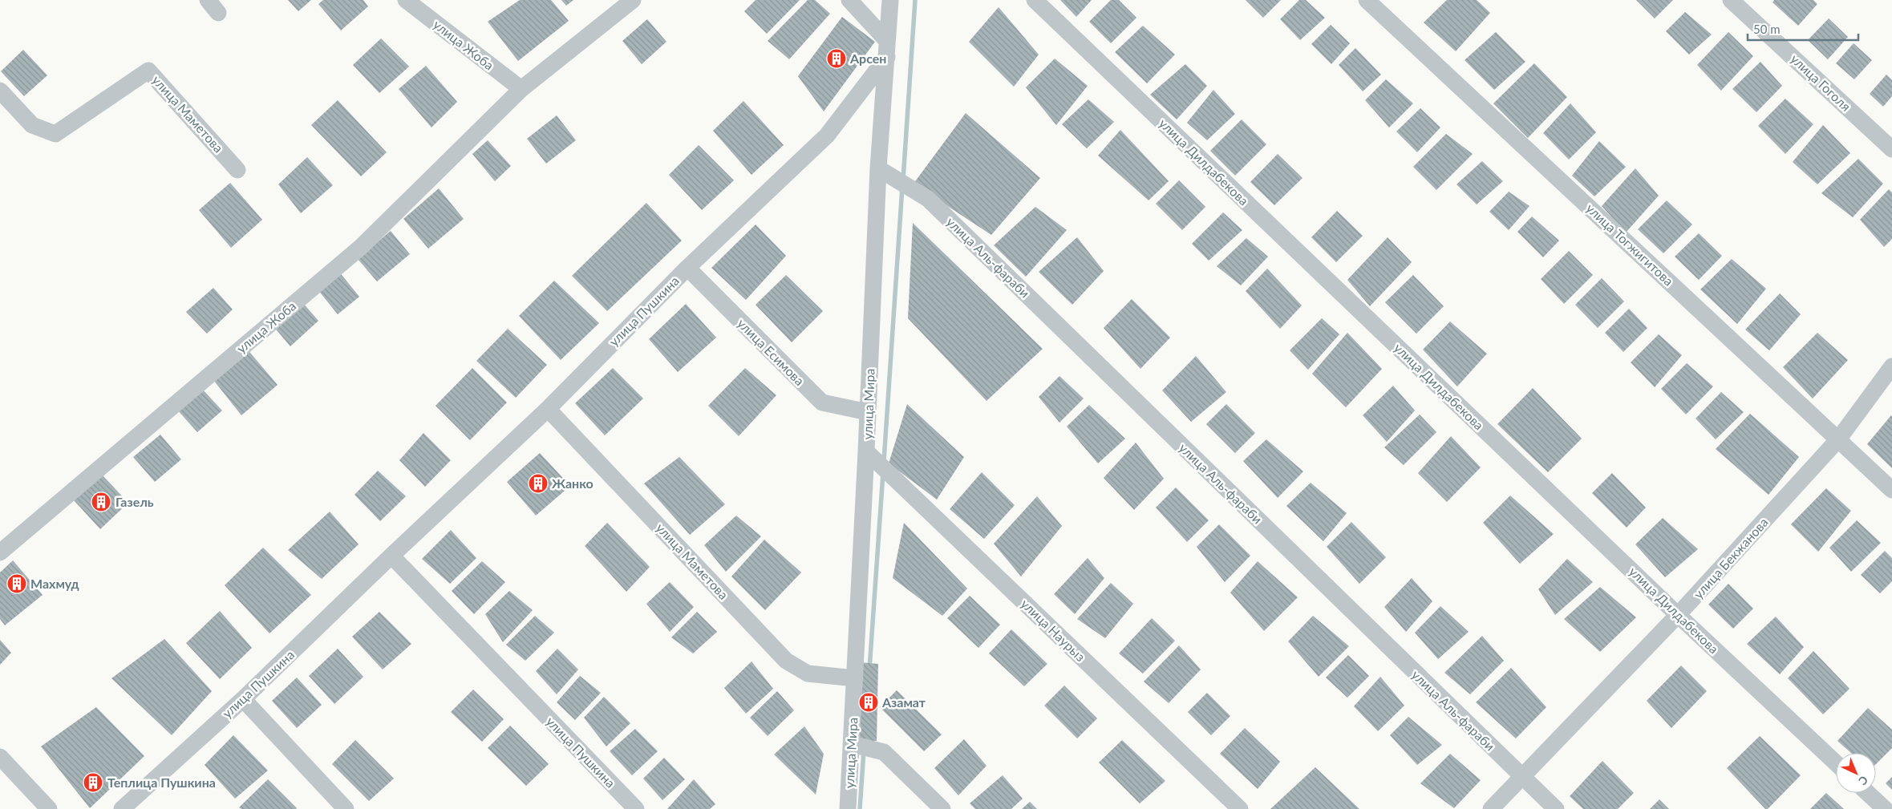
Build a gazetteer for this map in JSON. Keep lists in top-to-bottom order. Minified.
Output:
{"streets":{"street":["улица Жоба","улица Гоголя","улица Маметова","улица Дилдабекова","улица Тогжигитова","улица Аль-фараби","улица Пушкина","улица Есимова","улица Мира","улица Бекжанова","улица Наурыз"]},"crossings":[["улица Маметова","улица Пушкина"],["улица Маметова","улица Мира"],["улица Дилдабекова","улица Бекжанова"],["улица Тогжигитова","улица Бекжанова"],["улица Аль-фараби","улица Мира"],["улица Аль-фараби","улица Бекжанова"],["улица Пушкина","улица Есимова"],["улица Пушкина","улица Мира"],["улица Есимова","улица Мира"],["улица Мира","улица Наурыз"]],"places":{"building":["Арсен","Жанко","Газель","Махмуд","Азамат","Теплица Пушкина"]},"scale_bar":"50 m","north":"bottom right"}
